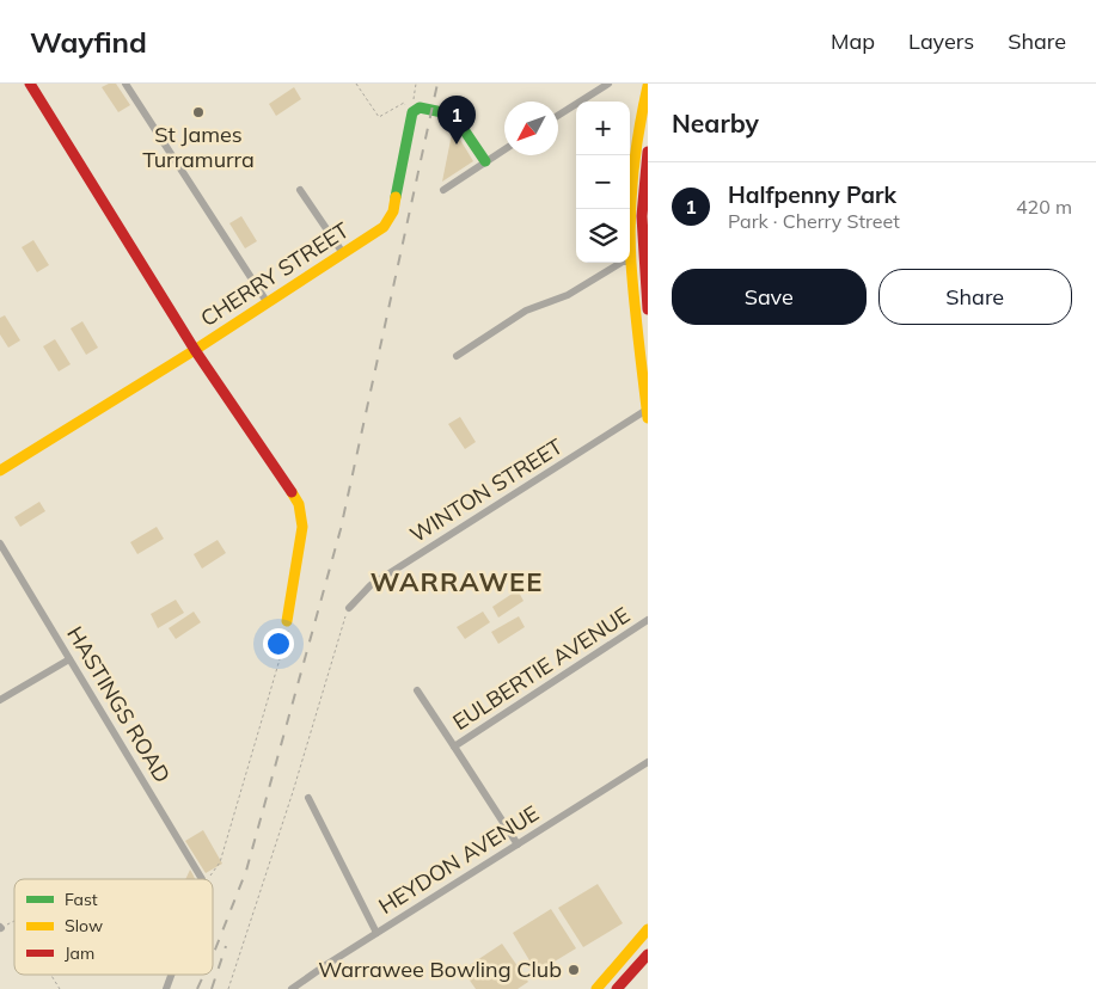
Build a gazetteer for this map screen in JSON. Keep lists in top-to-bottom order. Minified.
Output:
{"streets":{"main road":["CHERRY STREET"],"street":["WINTON STREET","EULBERTIE AVENUE","HASTINGS ROAD","HEYDON AVENUE"]},"crossings":[["EULBERTIE AVENUE","HEYDON AVENUE"]],"districts":["WARRAWEE"],"places":["St James Turramurra","Warrawee Bowling Club"],"legend":["Fast","Slow","Jam"],"north":"bottom left","page":{"header":"Wayfind","nav":["Map","Layers","Share"],"heading":"Nearby","pins":"1","map_buttons":["+","−"],"list":[{"mark":"1","name":"Halfpenny Park","note":"Park · Cherry Street","value":"420 m"}],"buttons":["Save","Share"]}}
